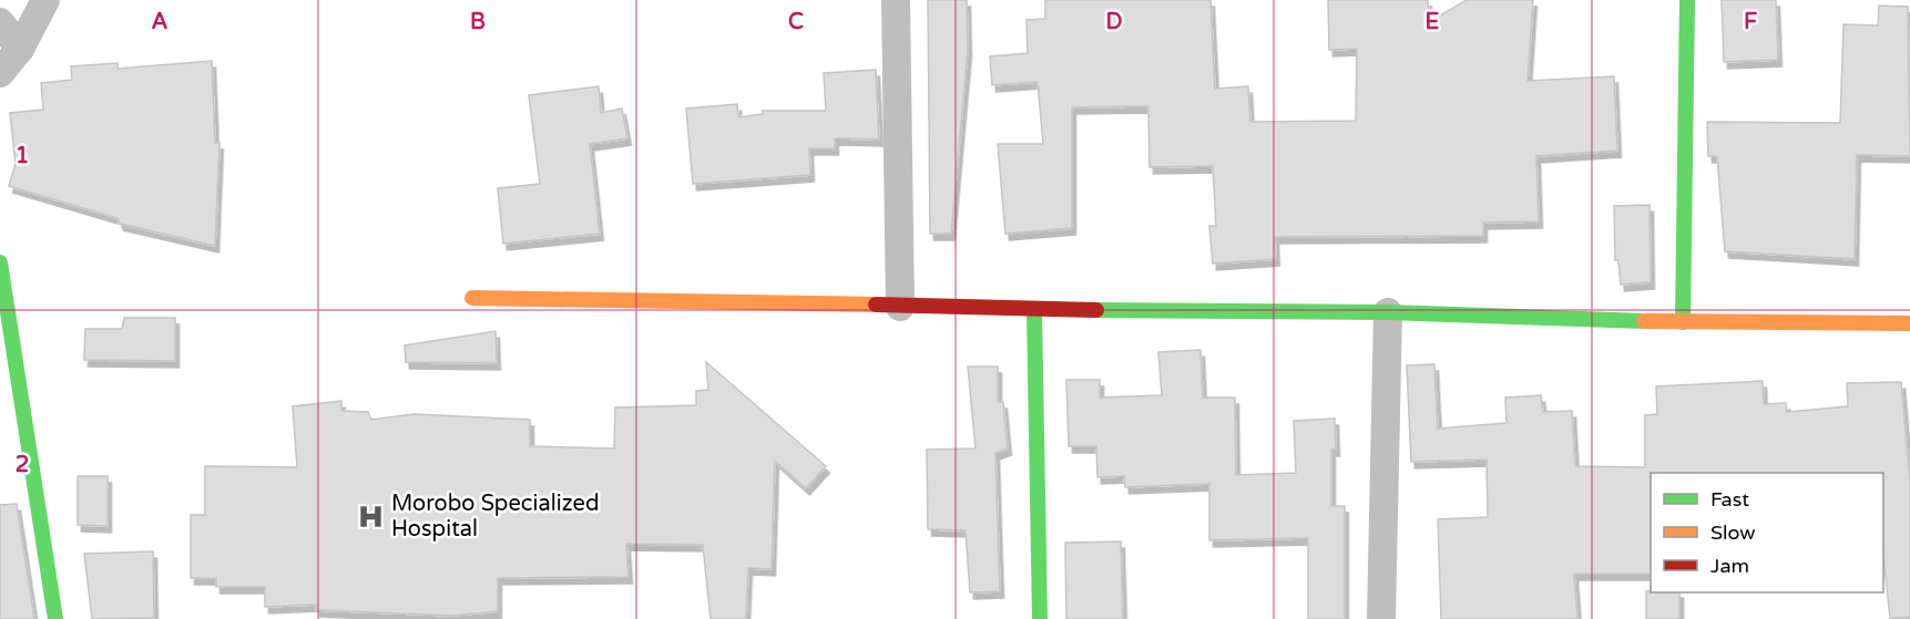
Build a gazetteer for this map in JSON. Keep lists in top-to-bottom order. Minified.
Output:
{"places":{"hospital":["Morobo Specialized Hospital"]},"legend":["Fast","Slow","Jam"],"grid":{"columns":["A","B","C","D","E","F"],"rows":["1","2"]}}
